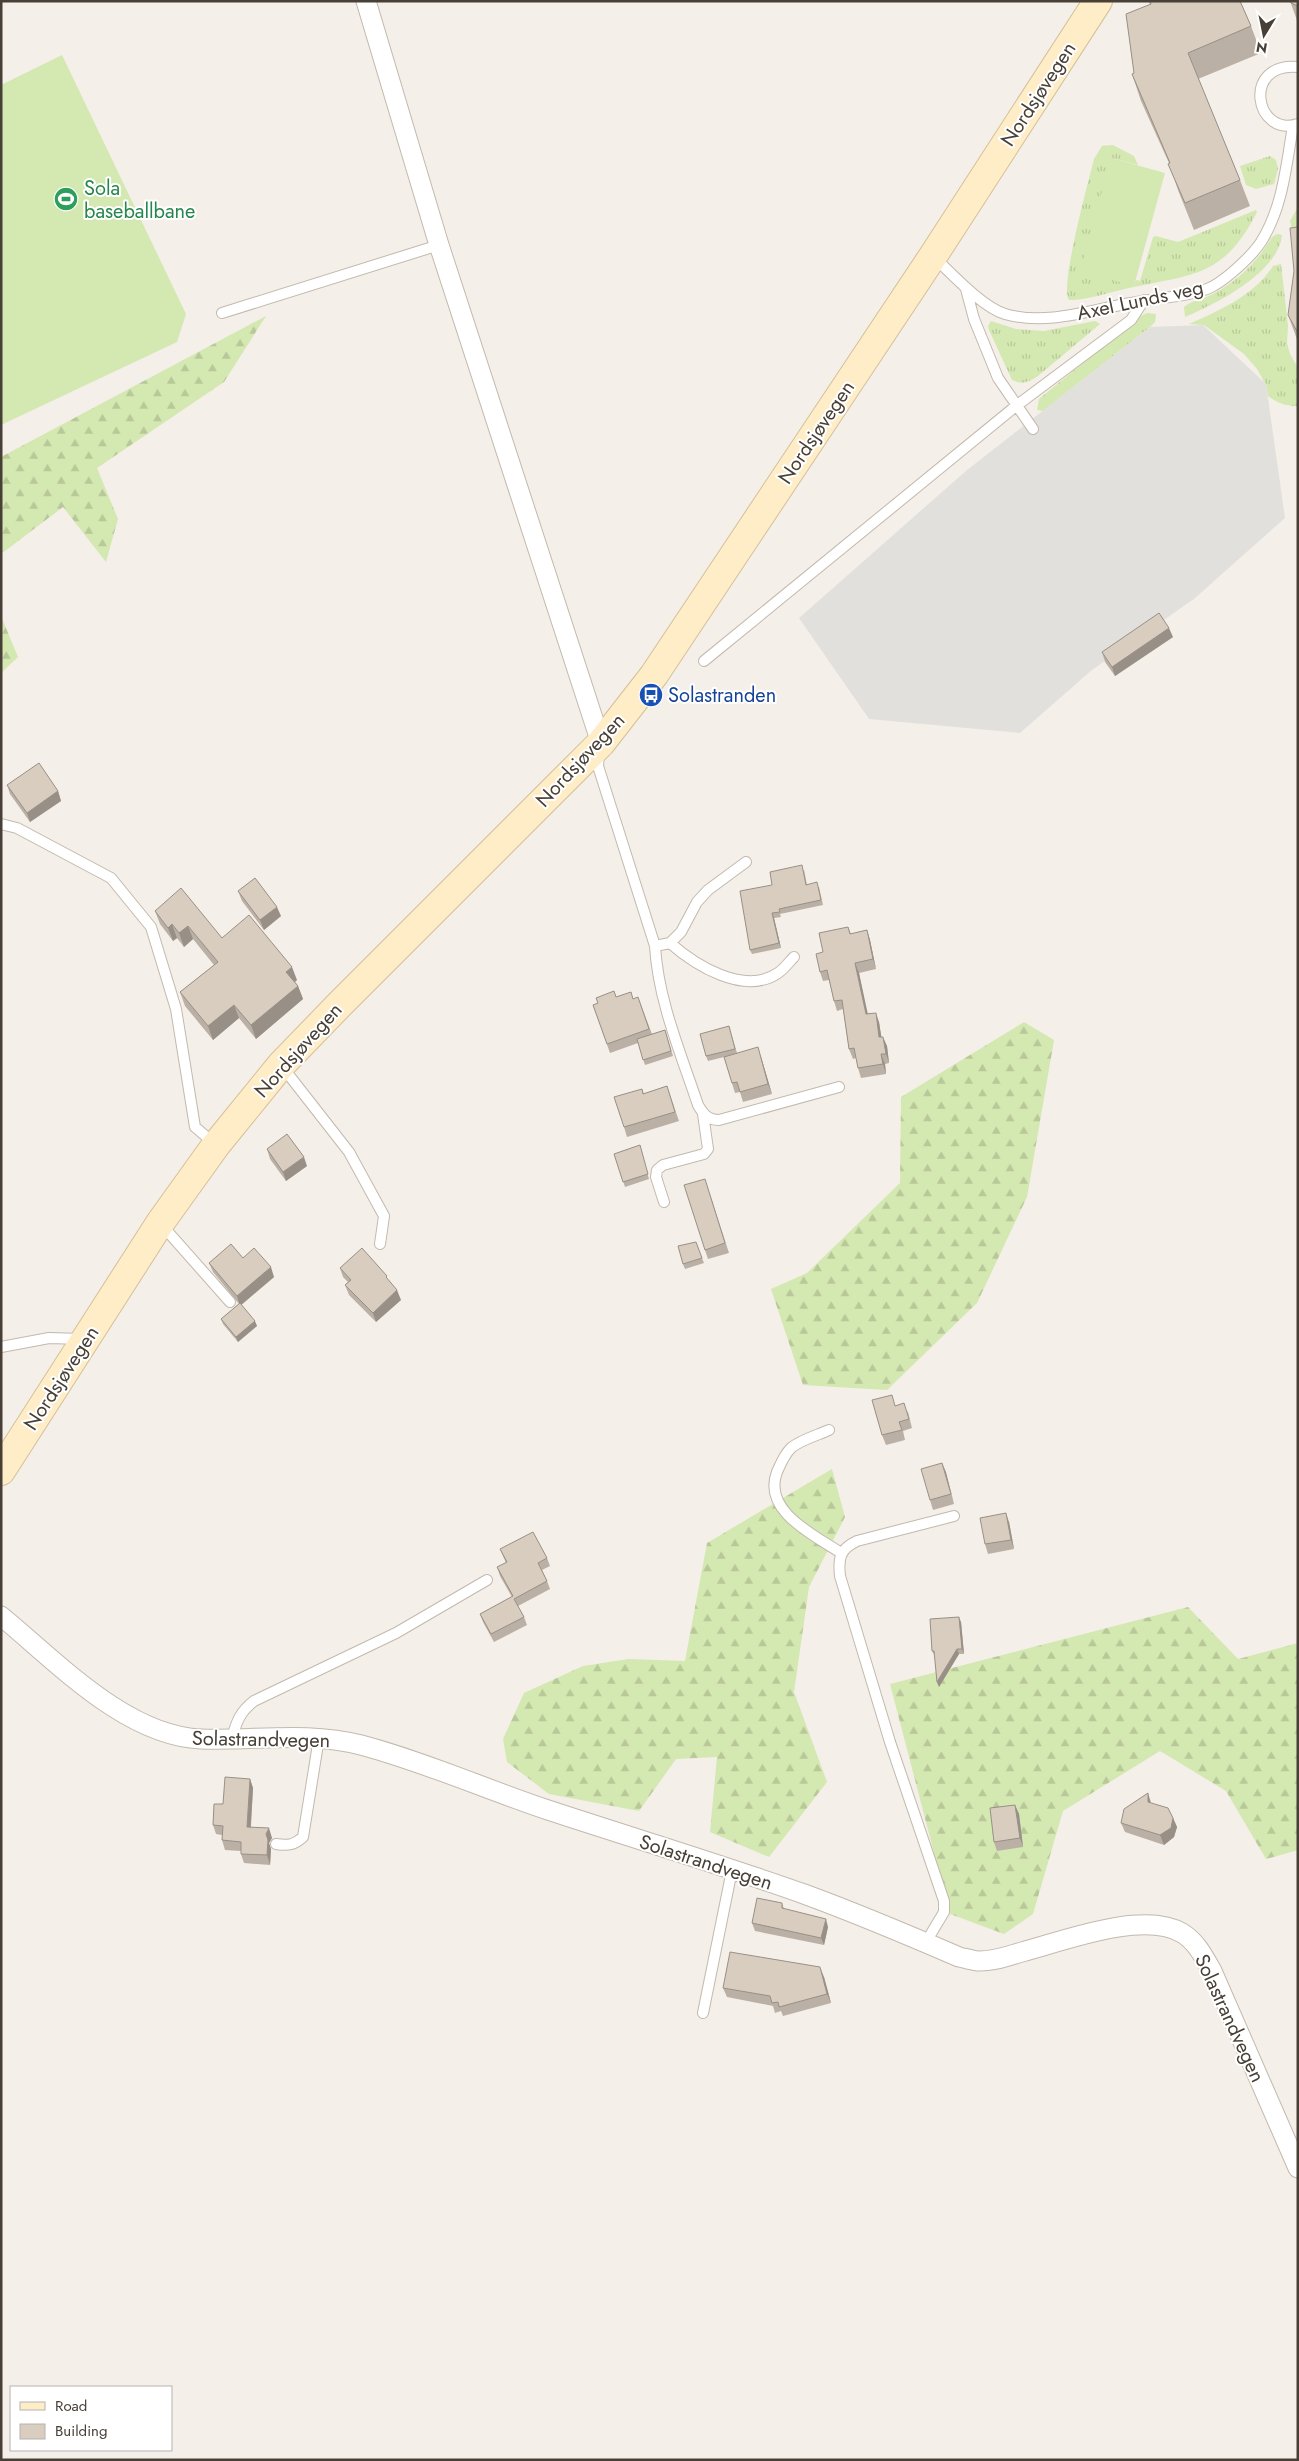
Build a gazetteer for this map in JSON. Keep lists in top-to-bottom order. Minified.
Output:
{"streets":{"street":["Nordsjøvegen","Solastrandvegen"],"lane":["Axel Lunds veg"]},"crossings":[["Nordsjøvegen","Axel Lunds veg"]],"places":{"sports":["Sola baseballbane"],"bus stop":["Solastranden"]},"legend":["Road","Building"],"north":"bottom"}
